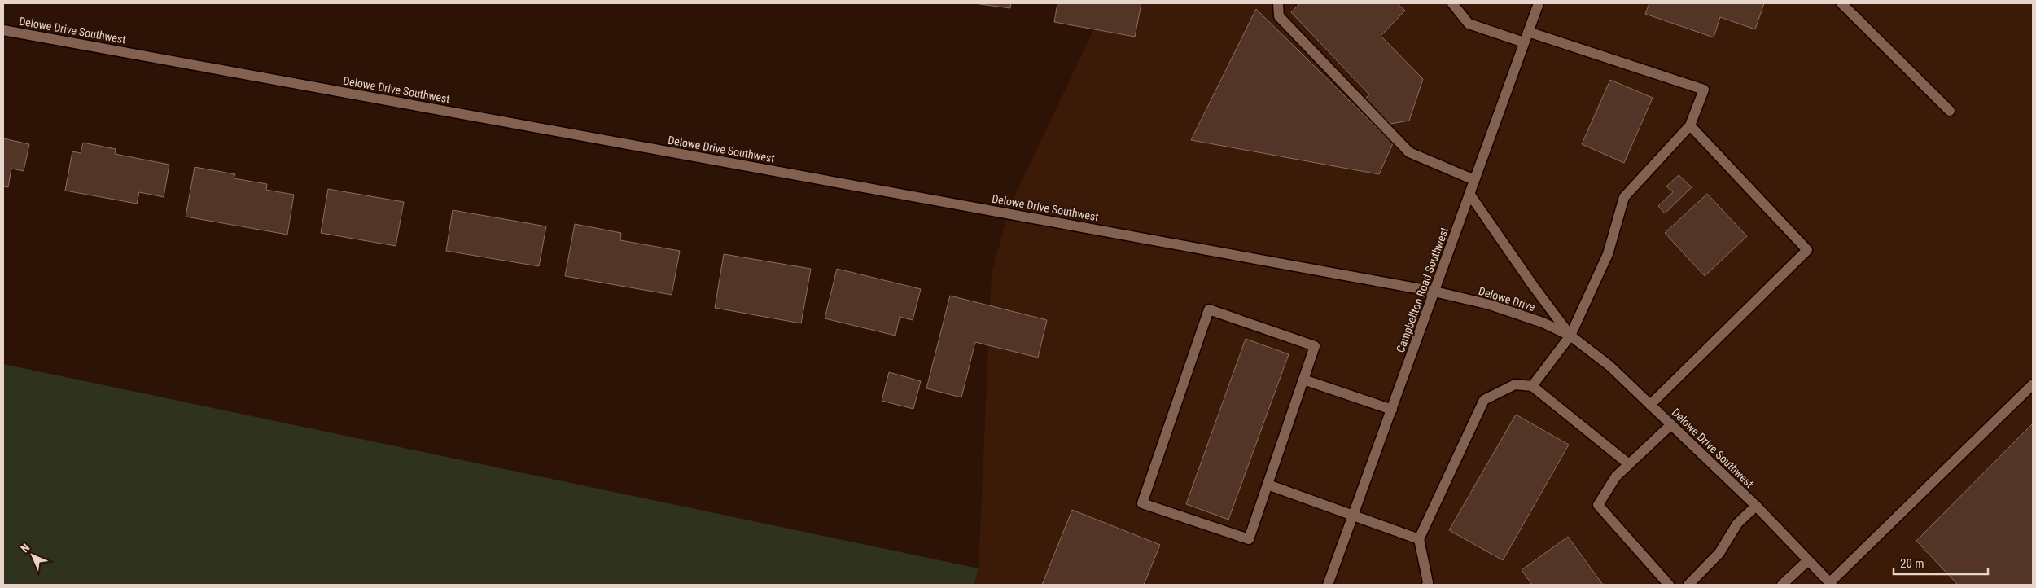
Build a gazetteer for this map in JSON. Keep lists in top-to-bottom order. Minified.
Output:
{"streets":{"street":["Delowe Drive Southwest","Campbellton Road Southwest","Delowe Drive"]},"crossings":[["Delowe Drive Southwest","Campbellton Road Southwest"],["Delowe Drive Southwest","Delowe Drive"],["Campbellton Road Southwest","Delowe Drive"]],"scale_bar":"20 m","north":"top left"}
